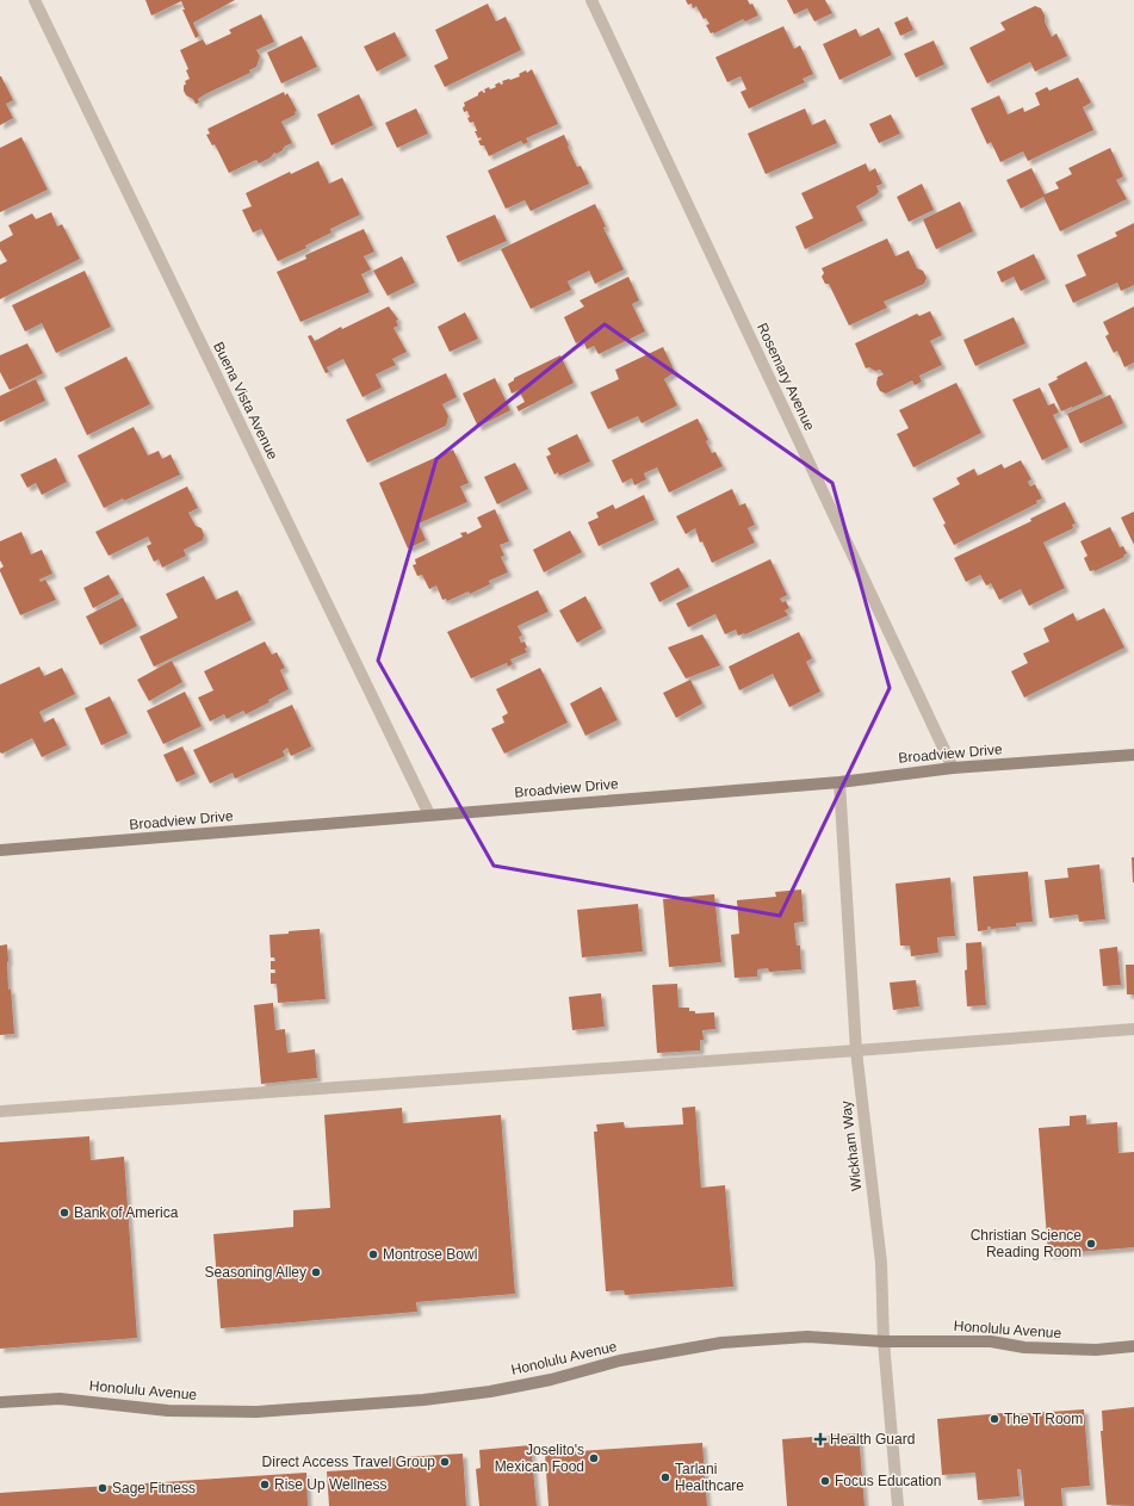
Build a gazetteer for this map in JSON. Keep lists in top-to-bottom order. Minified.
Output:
{"streets":{"street":["Rosemary Avenue","Buena Vista Avenue","Broadview Drive","Wickham Way","Honolulu Avenue"]},"crossings":[["Rosemary Avenue","Broadview Drive"],["Buena Vista Avenue","Broadview Drive"],["Broadview Drive","Wickham Way"],["Wickham Way","Honolulu Avenue"]],"places":{"other":["Bank of America","Christian Science Reading Room","Montrose Bowl","Seasoning Alley","The T Room","Joselito's Mexican Food","Direct Access Travel Group","Tarlani Healthcare","Focus Education","Rise Up Wellness","Sage Fitness"],"health":["Health Guard"]}}
